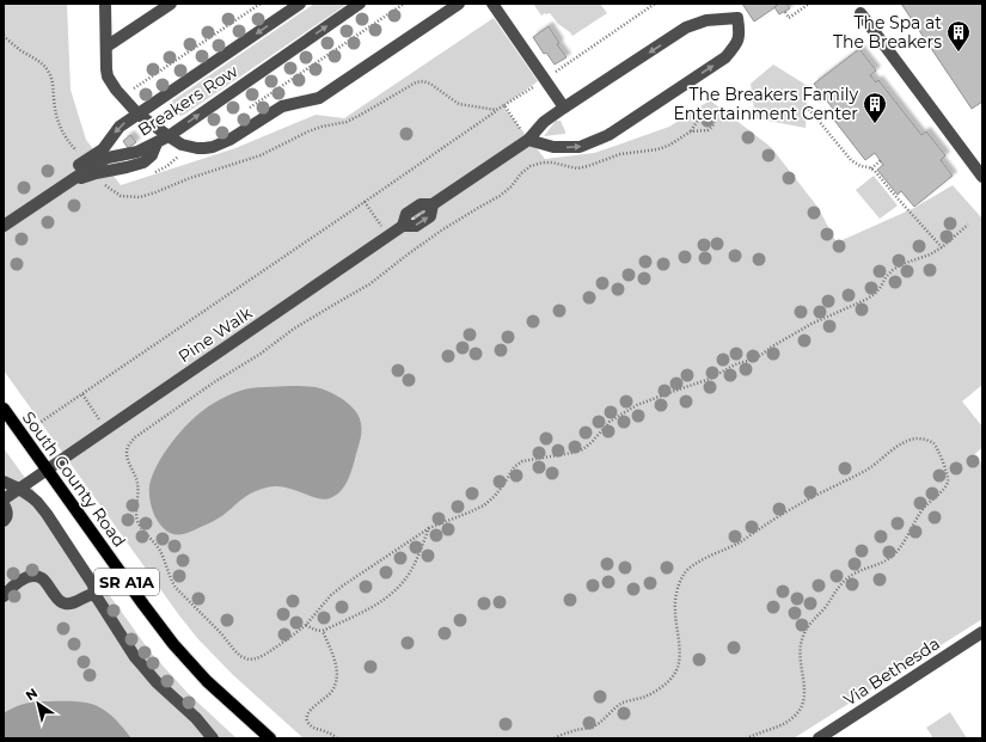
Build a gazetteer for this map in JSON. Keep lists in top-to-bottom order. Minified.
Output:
{"streets":{"main road":["South County Road","SR A1A"],"street":["Breakers Row","Pine Walk","Via Bethesda"]},"crossings":[["Pine Walk","South County Road"]],"places":{"building":["The Spa at The Breakers","The Breakers Family Entertainment Center"]},"north":"top left"}
